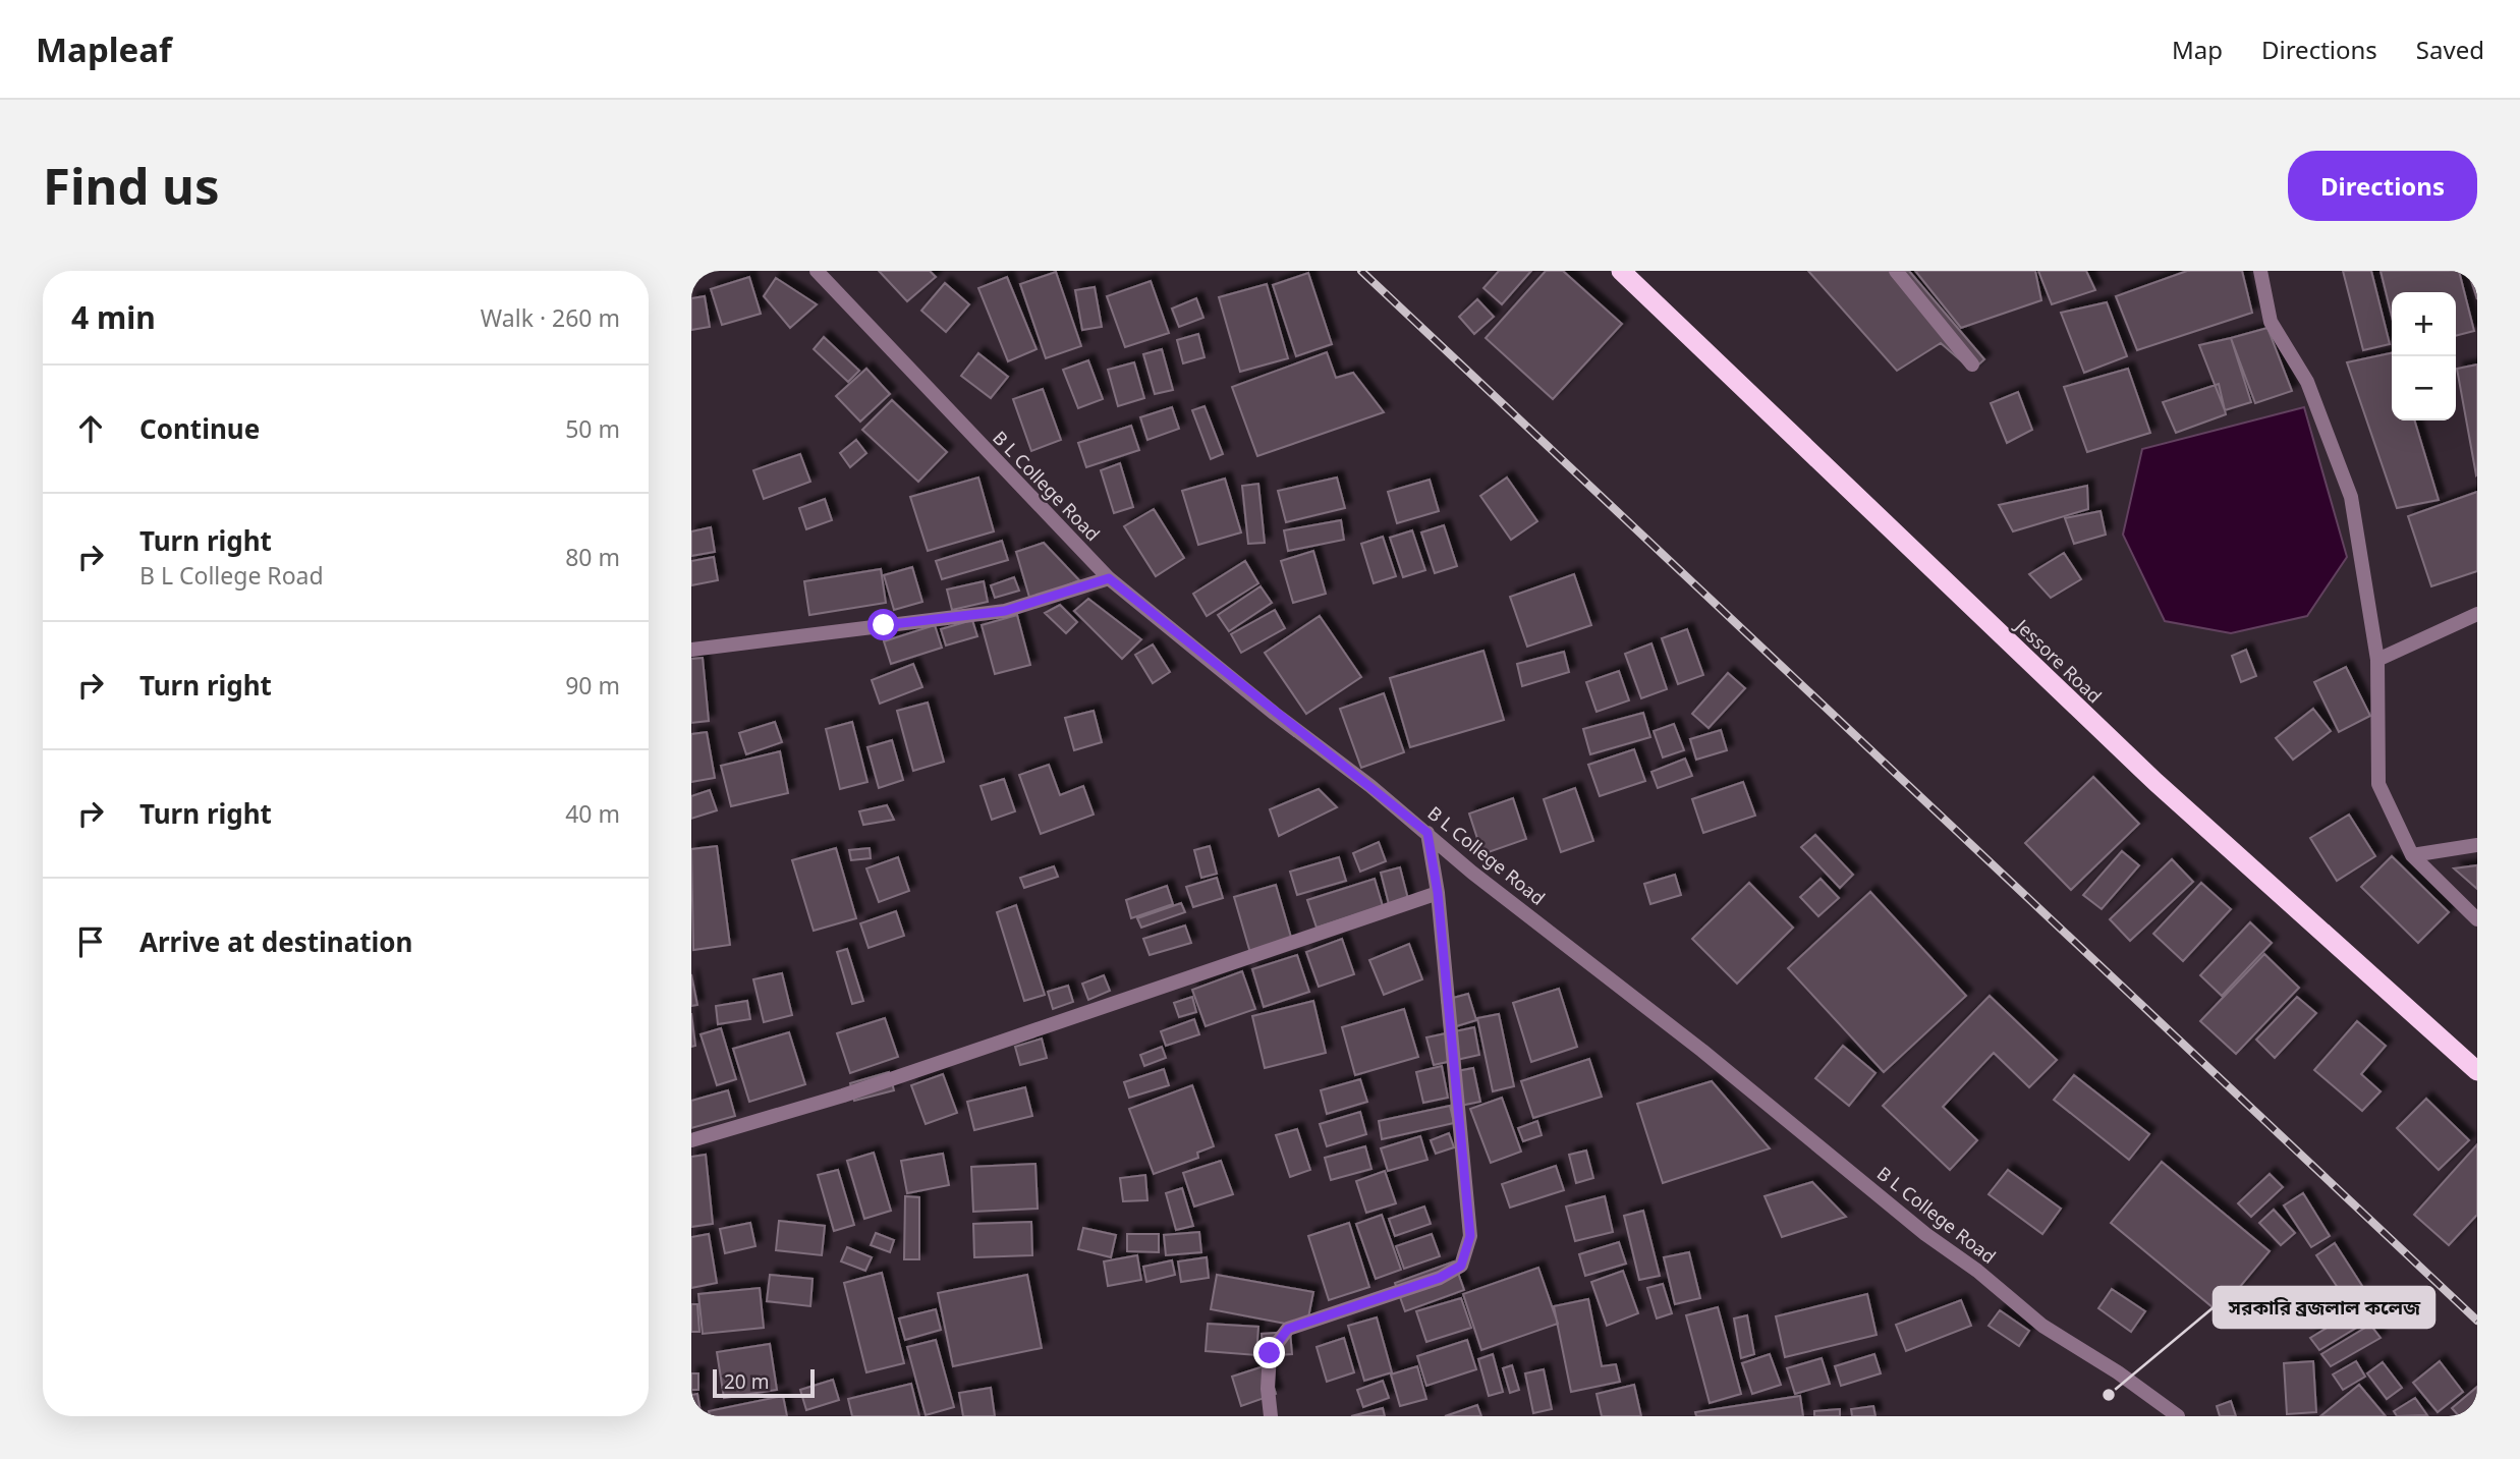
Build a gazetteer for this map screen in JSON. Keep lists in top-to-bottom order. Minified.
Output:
{"streets":{"highway":["Jessore Road"],"street":["B L College Road"]},"places":["সরকারি ব্রজলাল কলেজ"],"scale_bar":"20 m","page":{"header":"Mapleaf","nav":["Map","Directions","Saved"],"buttons":"Directions","title":"Find us","heading":["4 min","Walk · 260 m"],"map_buttons":["+","−"],"list":[["Continue","50 m"],["Turn right","B L College Road","80 m"],["Turn right","90 m"],["Turn right","40 m"],"Arrive at destination"],"scale":"20 m"}}
